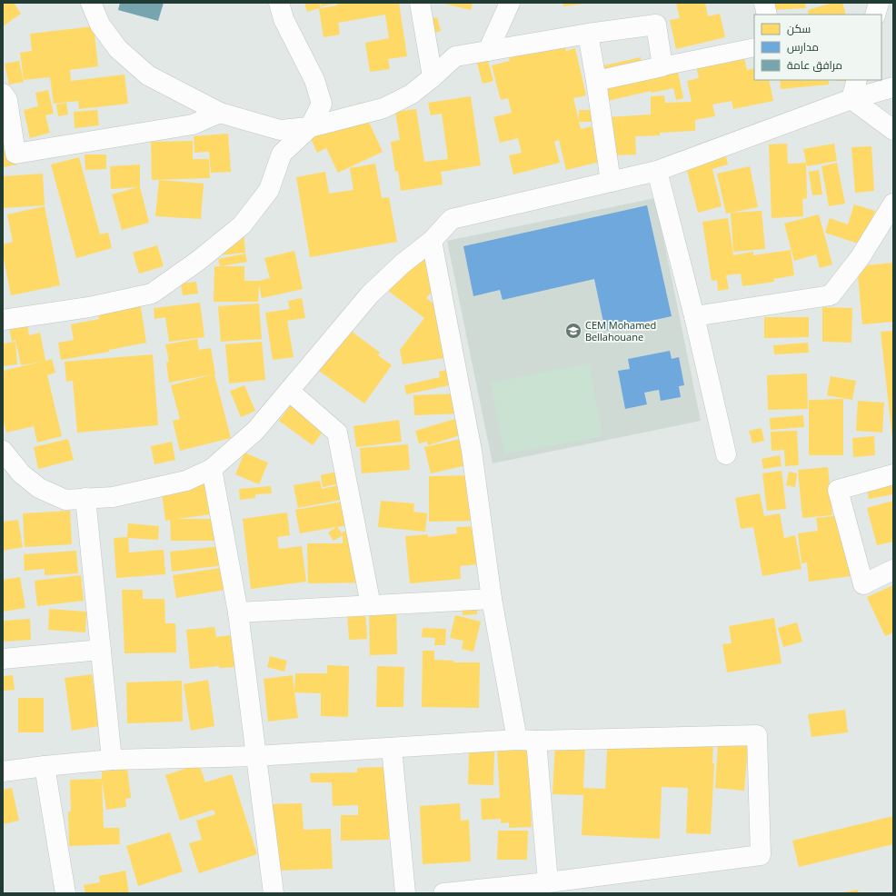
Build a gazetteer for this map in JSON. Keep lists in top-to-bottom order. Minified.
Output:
{"places":{"school or university":["CEM Mohamed Bellahouane"]},"legend":["سكن","مدارس","مرافق عامة"]}
